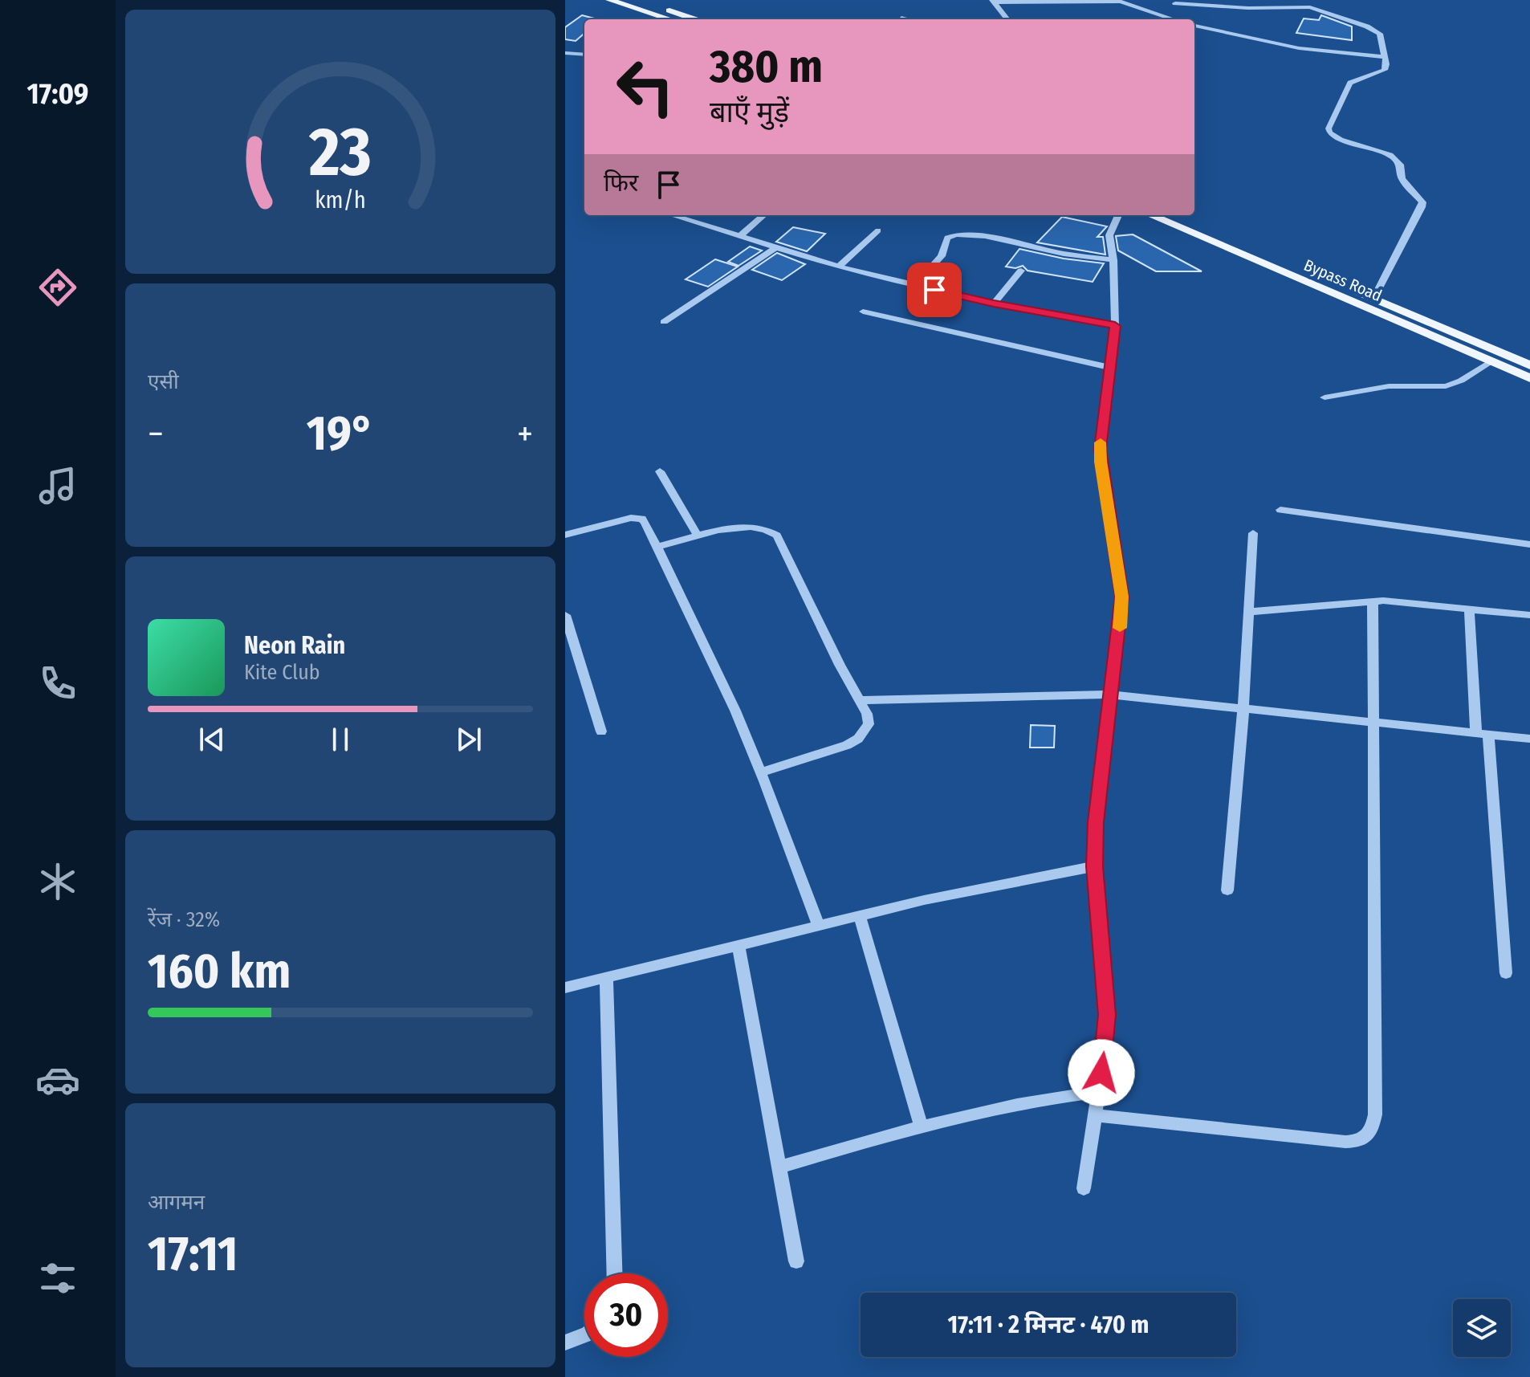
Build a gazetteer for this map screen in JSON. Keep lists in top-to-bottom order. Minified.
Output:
{"streets":{"main road":["Bypass Road"]},"page":{"tabs":"17:09","turn":["380 m","बाएँ मुड़ें"],"then":"फिर","tile":["एसी",["रेंज · 32%","160 km"],["आगमन","17:11"]],"heat":["−","19°","+"],"song":["Neon Rain","Kite Club"],"limit":"30","trip":"17:11 · 2 मिनट · 470 m","gauge":["23","km/h"]}}
